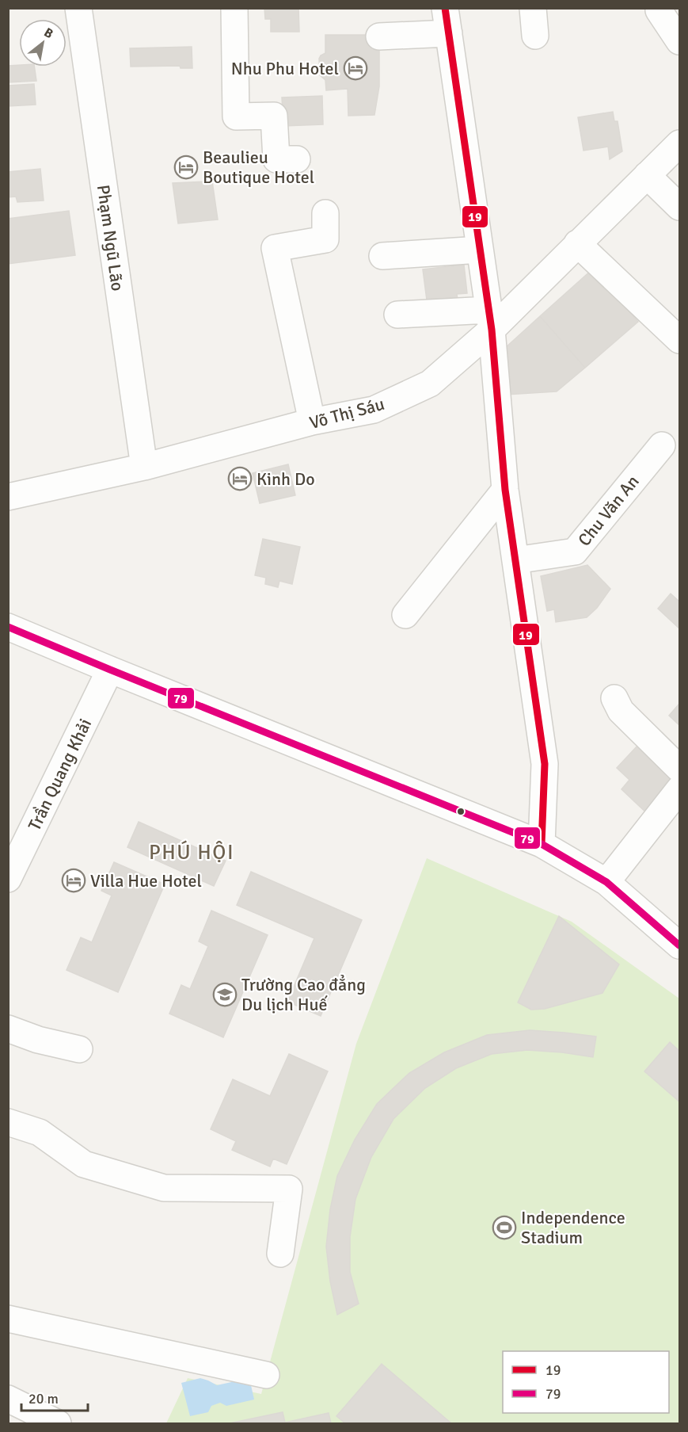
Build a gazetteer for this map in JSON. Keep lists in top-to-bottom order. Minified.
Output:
{"streets":{"street":["Phạm Ngũ Lão","Võ Thị Sáu","Chu Văn An","Trần Quang Khải"]},"crossings":[["Phạm Ngũ Lão","Võ Thị Sáu"]],"districts":["PHÚ HỘI"],"places":{"hotel":["Nhu Phu Hotel","Beaulieu Boutique Hotel","Kinh Do","Villa Hue Hotel"],"school or university":["Trường Cao đẳng Du lịch Huế"],"sports":["Independence Stadium"]},"lines":["transit line 19","transit line 79"],"legend":["19","79"],"scale_bar":"20 m","north":"top right"}
